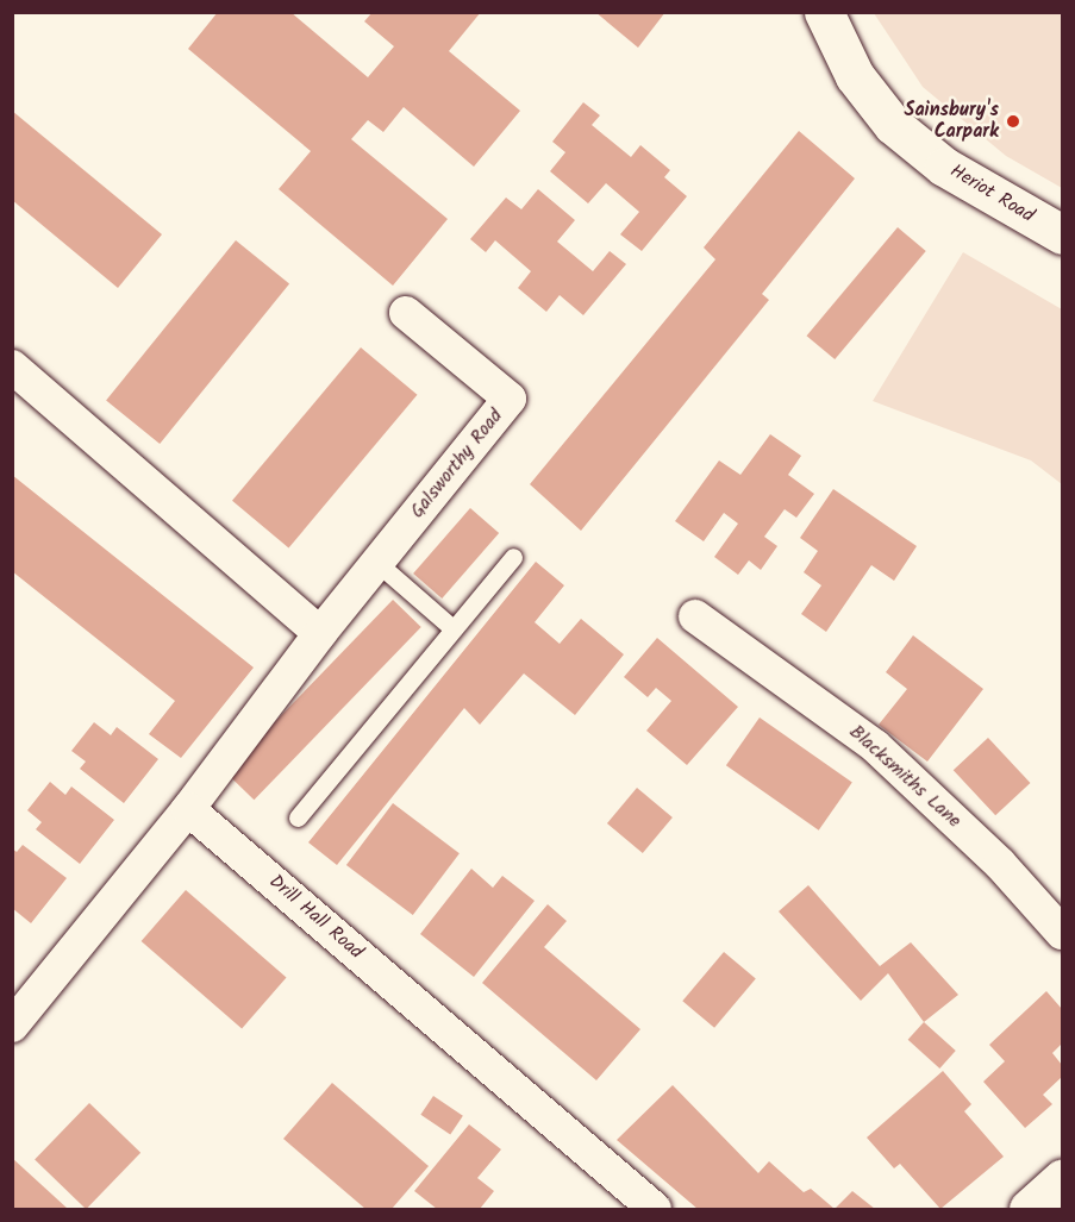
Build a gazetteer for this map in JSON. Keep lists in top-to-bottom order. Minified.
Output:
{"streets":{"main road":["Heriot Road"],"street":["Galsworthy Road","Blacksmiths Lane","Drill Hall Road"]},"crossings":[["Galsworthy Road","Drill Hall Road"]],"places":["Sainsbury's Carpark"]}
